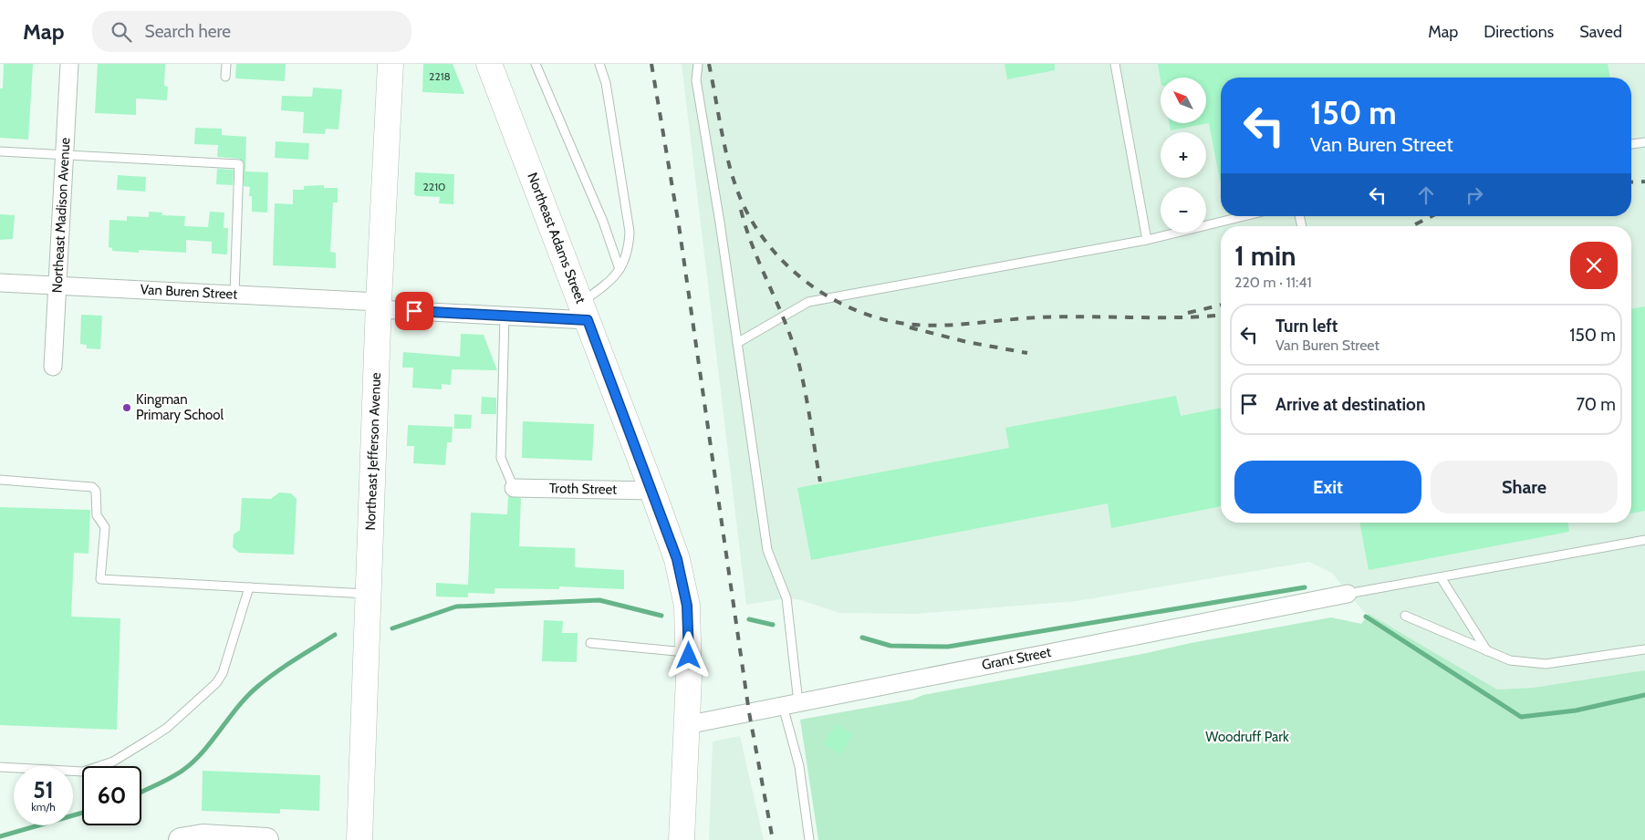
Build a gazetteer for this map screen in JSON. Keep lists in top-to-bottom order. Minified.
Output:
{"streets":{"main road":["Northeast Adams Street","Northeast Jefferson Avenue"],"street":["Northeast Madison Avenue","Van Buren Street","Troth Street","Grant Street"]},"crossings":[["Northeast Madison Avenue","Van Buren Street"],["Northeast Adams Street","Van Buren Street"],["Northeast Adams Street","Troth Street"],["Northeast Adams Street","Grant Street"],["Van Buren Street","Northeast Jefferson Avenue"]],"parks":["Woodruff Park"],"places":["Kingman Primary School"],"house_numbers":["2218","2210"],"north":"top left","page":{"header":"Map","search":"Search here","nav":["Map","Directions","Saved"],"map_buttons":["+","−"],"turn":["150 m","Van Buren Street"],"heading":["1 min","220 m · 11:41"],"list":[{"name":"Turn left","note":"Van Buren Street","value":"150 m"},{"name":"Arrive at destination","value":"70 m"}],"buttons":["Exit","Share"],"speed":"51 km/h","limit":"60"}}
